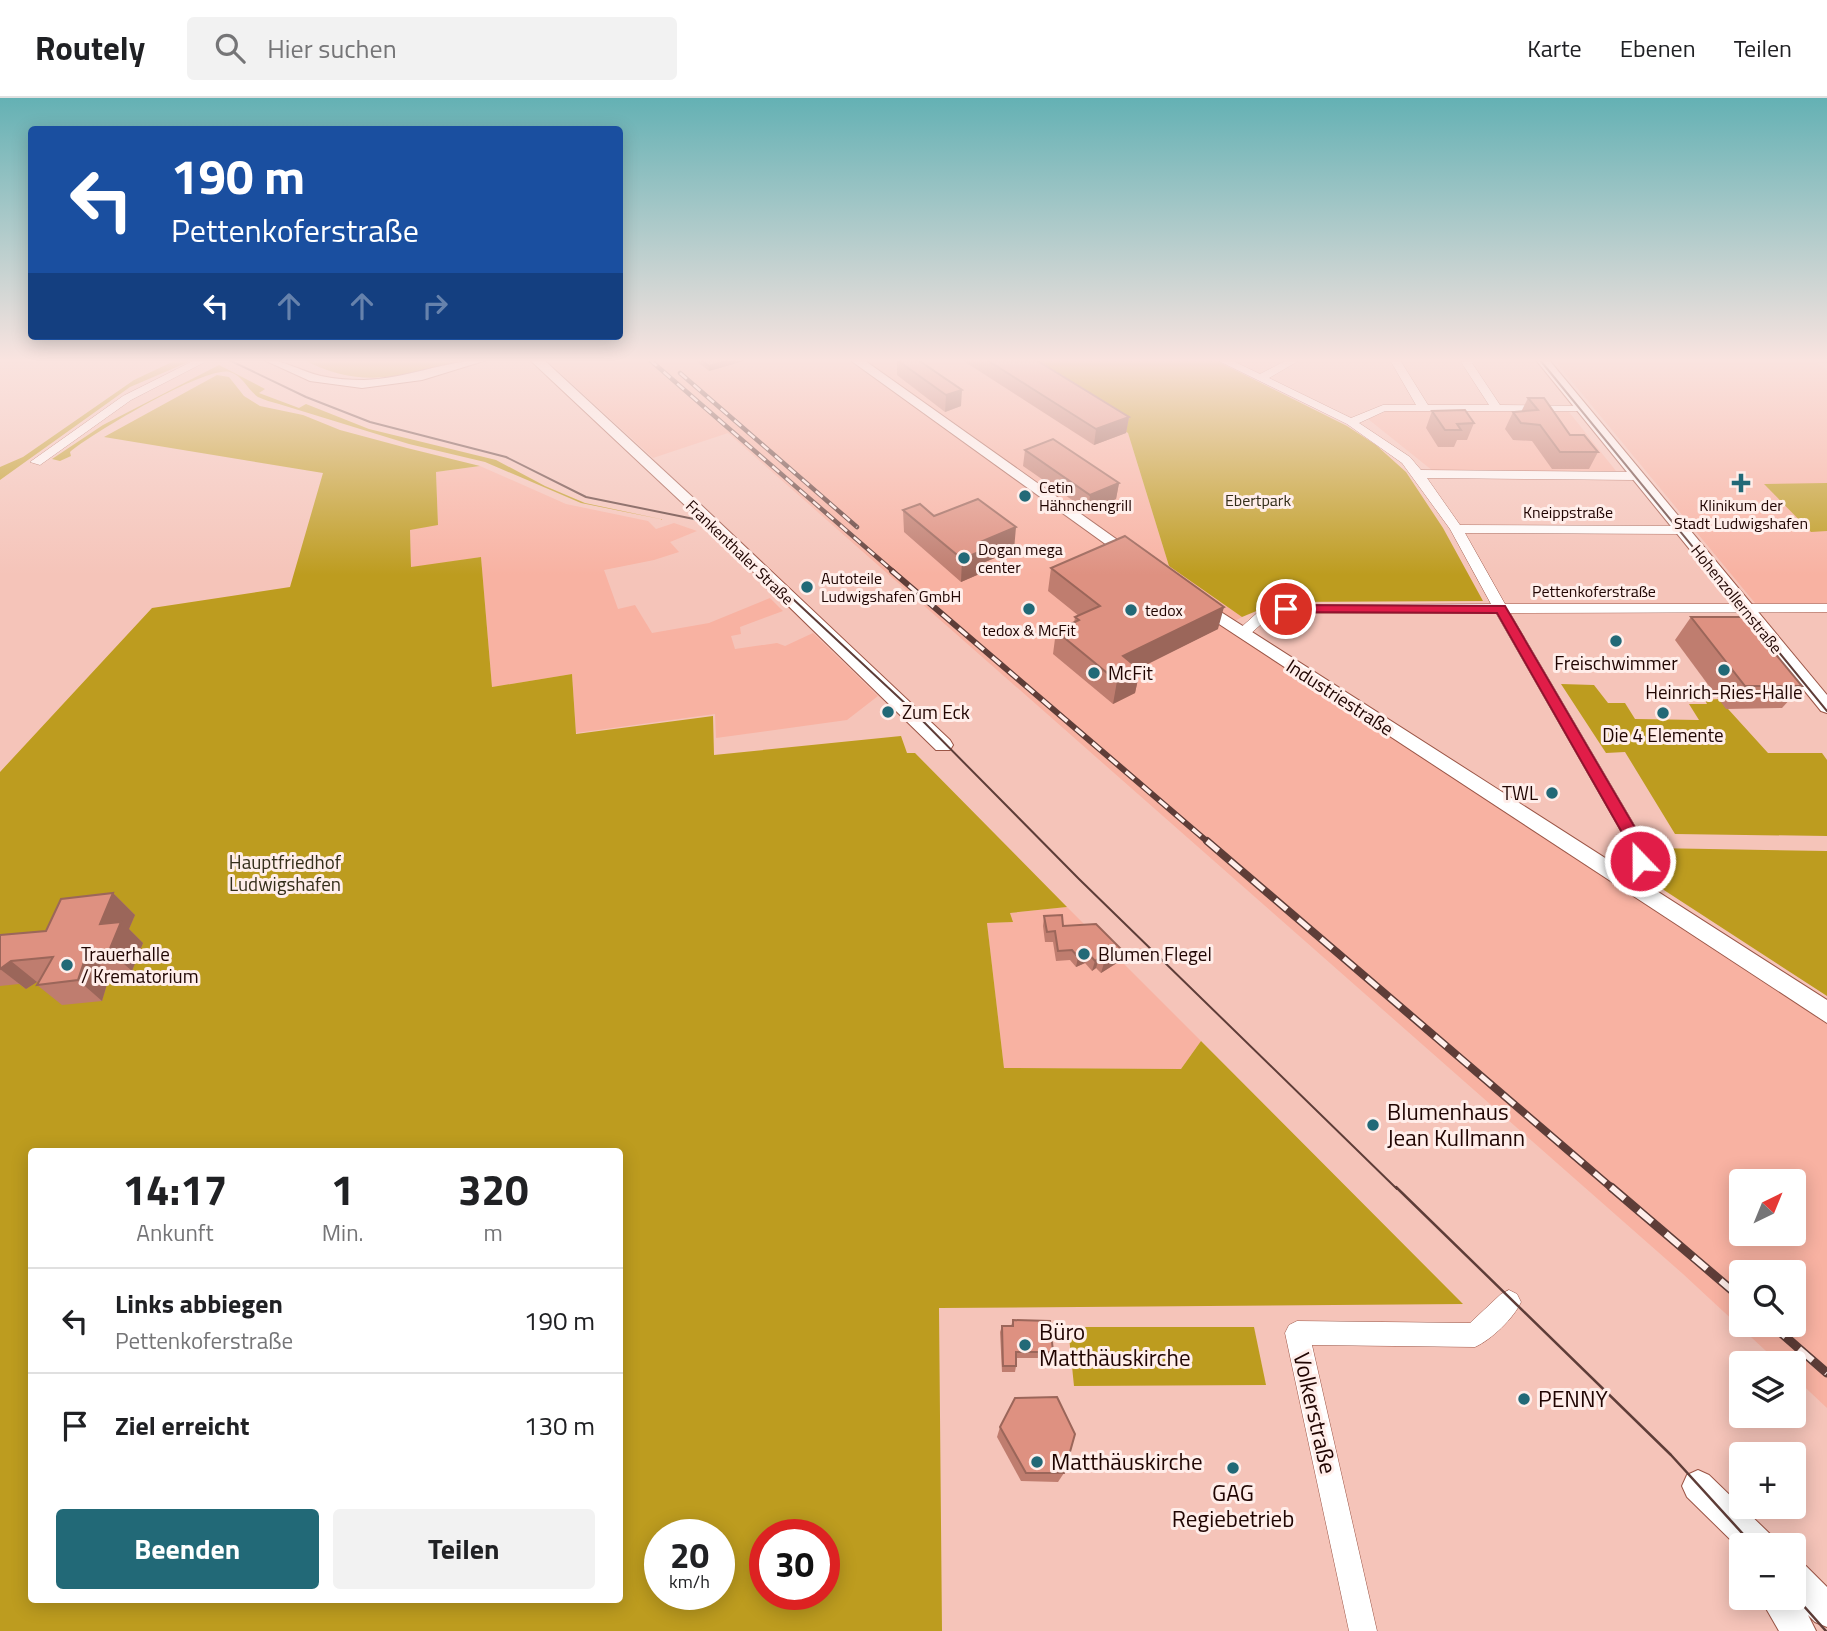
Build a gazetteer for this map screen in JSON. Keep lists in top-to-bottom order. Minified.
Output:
{"streets":{"street":["Kneippstraße","Frankenthaler Straße","Pettenkoferstraße","Hohenzollernstraße","Industriestraße","Volkerstraße"]},"crossings":[["Kneippstraße","Hohenzollernstraße"],["Pettenkoferstraße","Hohenzollernstraße"],["Pettenkoferstraße","Industriestraße"]],"parks":["Ebertpark","Hauptfriedhof Ludwigshafen"],"places":{"health":["Klinikum der Stadt Ludwigshafen"],"other":["Cetin Hähnchengrill","Dogan mega center","Autoteile Ludwigshafen GmbH","tedox & McFit","tedox","Freischwimmer","Heinrich-Ries-Halle","McFit","Zum Eck","Die 4 Elemente","TWL","Blumen Flegel","Trauerhalle / Krematorium","Blumenhaus Jean Kullmann","Büro Matthäuskirche","PENNY","Matthäuskirche","GAG Regiebetrieb"]},"north":"top right","page":{"header":"Routely","search":"Hier suchen","nav":["Karte","Ebenen","Teilen"],"turn":["190 m","Pettenkoferstraße"],"eta":["14:17","Ankunft","1","Min.","320","m"],"map_buttons":["+","−"],"list":[{"name":"Links abbiegen","note":"Pettenkoferstraße","value":"190 m"},{"name":"Ziel erreicht","value":"130 m"}],"buttons":["Beenden","Teilen"],"speed":"20 km/h","limit":"30"}}
